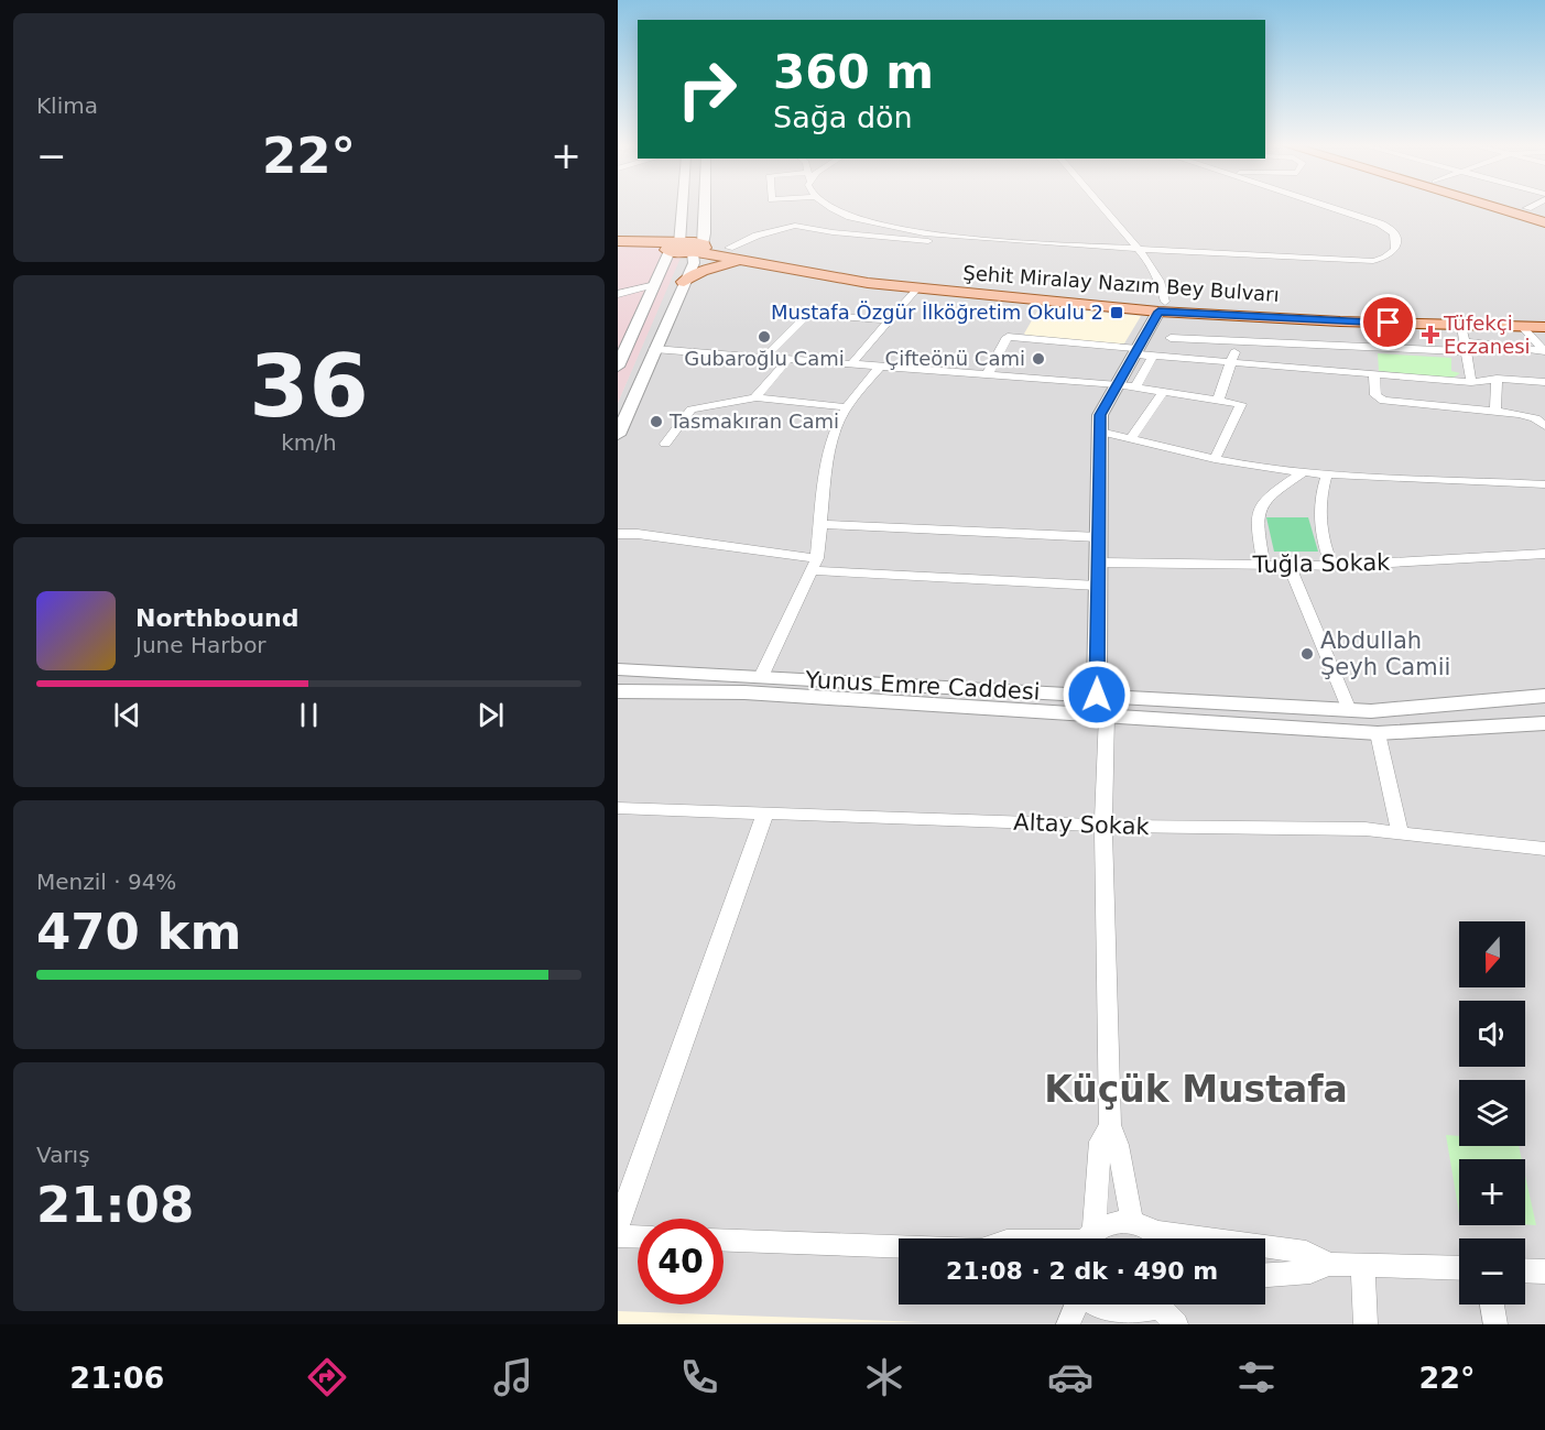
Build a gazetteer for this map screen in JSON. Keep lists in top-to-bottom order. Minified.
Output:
{"streets":{"main road":["Şehit Miralay Nazım Bey Bulvarı"],"street":["Tuğla Sokak","Yunus Emre Caddesi","Altay Sokak"]},"districts":["Küçük Mustafa"],"places":{"transit":["Mustafa Özgür İlköğretim Okulu 2"],"health":["Tüfekçi Eczanesi"],"other":["Gubaroğlu Cami","Çifteönü Cami","Tasmakıran Cami","Abdullah Şeyh Camii"]},"north":"bottom","page":{"tile":["Klima",["36","km/h"],["Menzil · 94%","470 km"],["Varış","21:08"]],"turn":["360 m","Sağa dön"],"heat":["−","22°","+"],"song":["Northbound","June Harbor"],"map_buttons":["+","−"],"limit":"40","trip":"21:08 · 2 dk · 490 m","tabs":["21:06","22°"]}}
